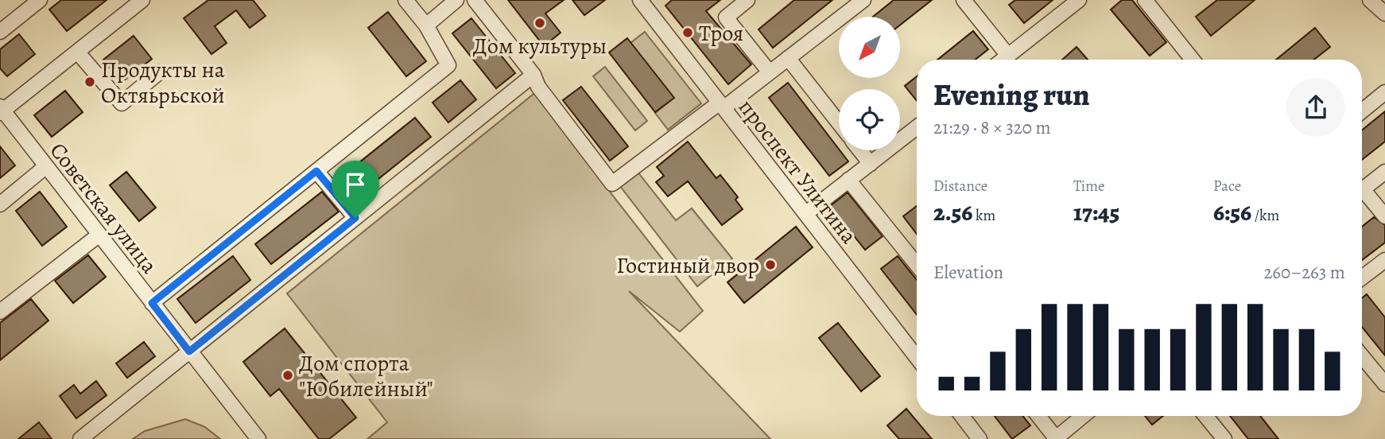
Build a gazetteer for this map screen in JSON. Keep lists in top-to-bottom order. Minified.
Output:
{"streets":{"street":["проспект Улитина","Советская улица"]},"places":["Дом культуры","Троя","Продукты на Октяьрьской","Гостиный двор","Дом спорта \"Юбилейный\""],"north":"bottom left","page":{"heading":["Evening run","21:29 · 8 × 320 m"],"stats":[["Distance","2.56 km"],["Time","17:45"],["Pace","6:56 /km"]],"chart":["Elevation","260–263 m"]}}
